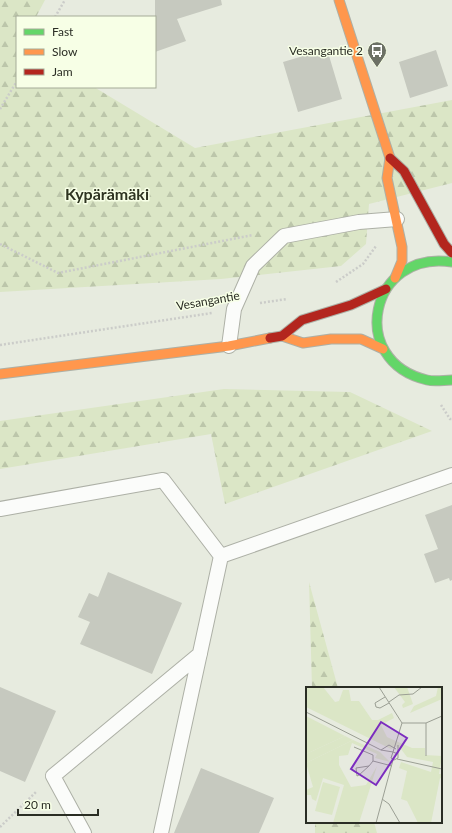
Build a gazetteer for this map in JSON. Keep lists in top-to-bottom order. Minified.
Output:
{"streets":{"path":["Vesangantie"]},"districts":["Kypärämäki"],"places":{"bus stop":["Vesangantie 2"]},"legend":["Fast","Slow","Jam"],"scale_bar":"20 m"}
